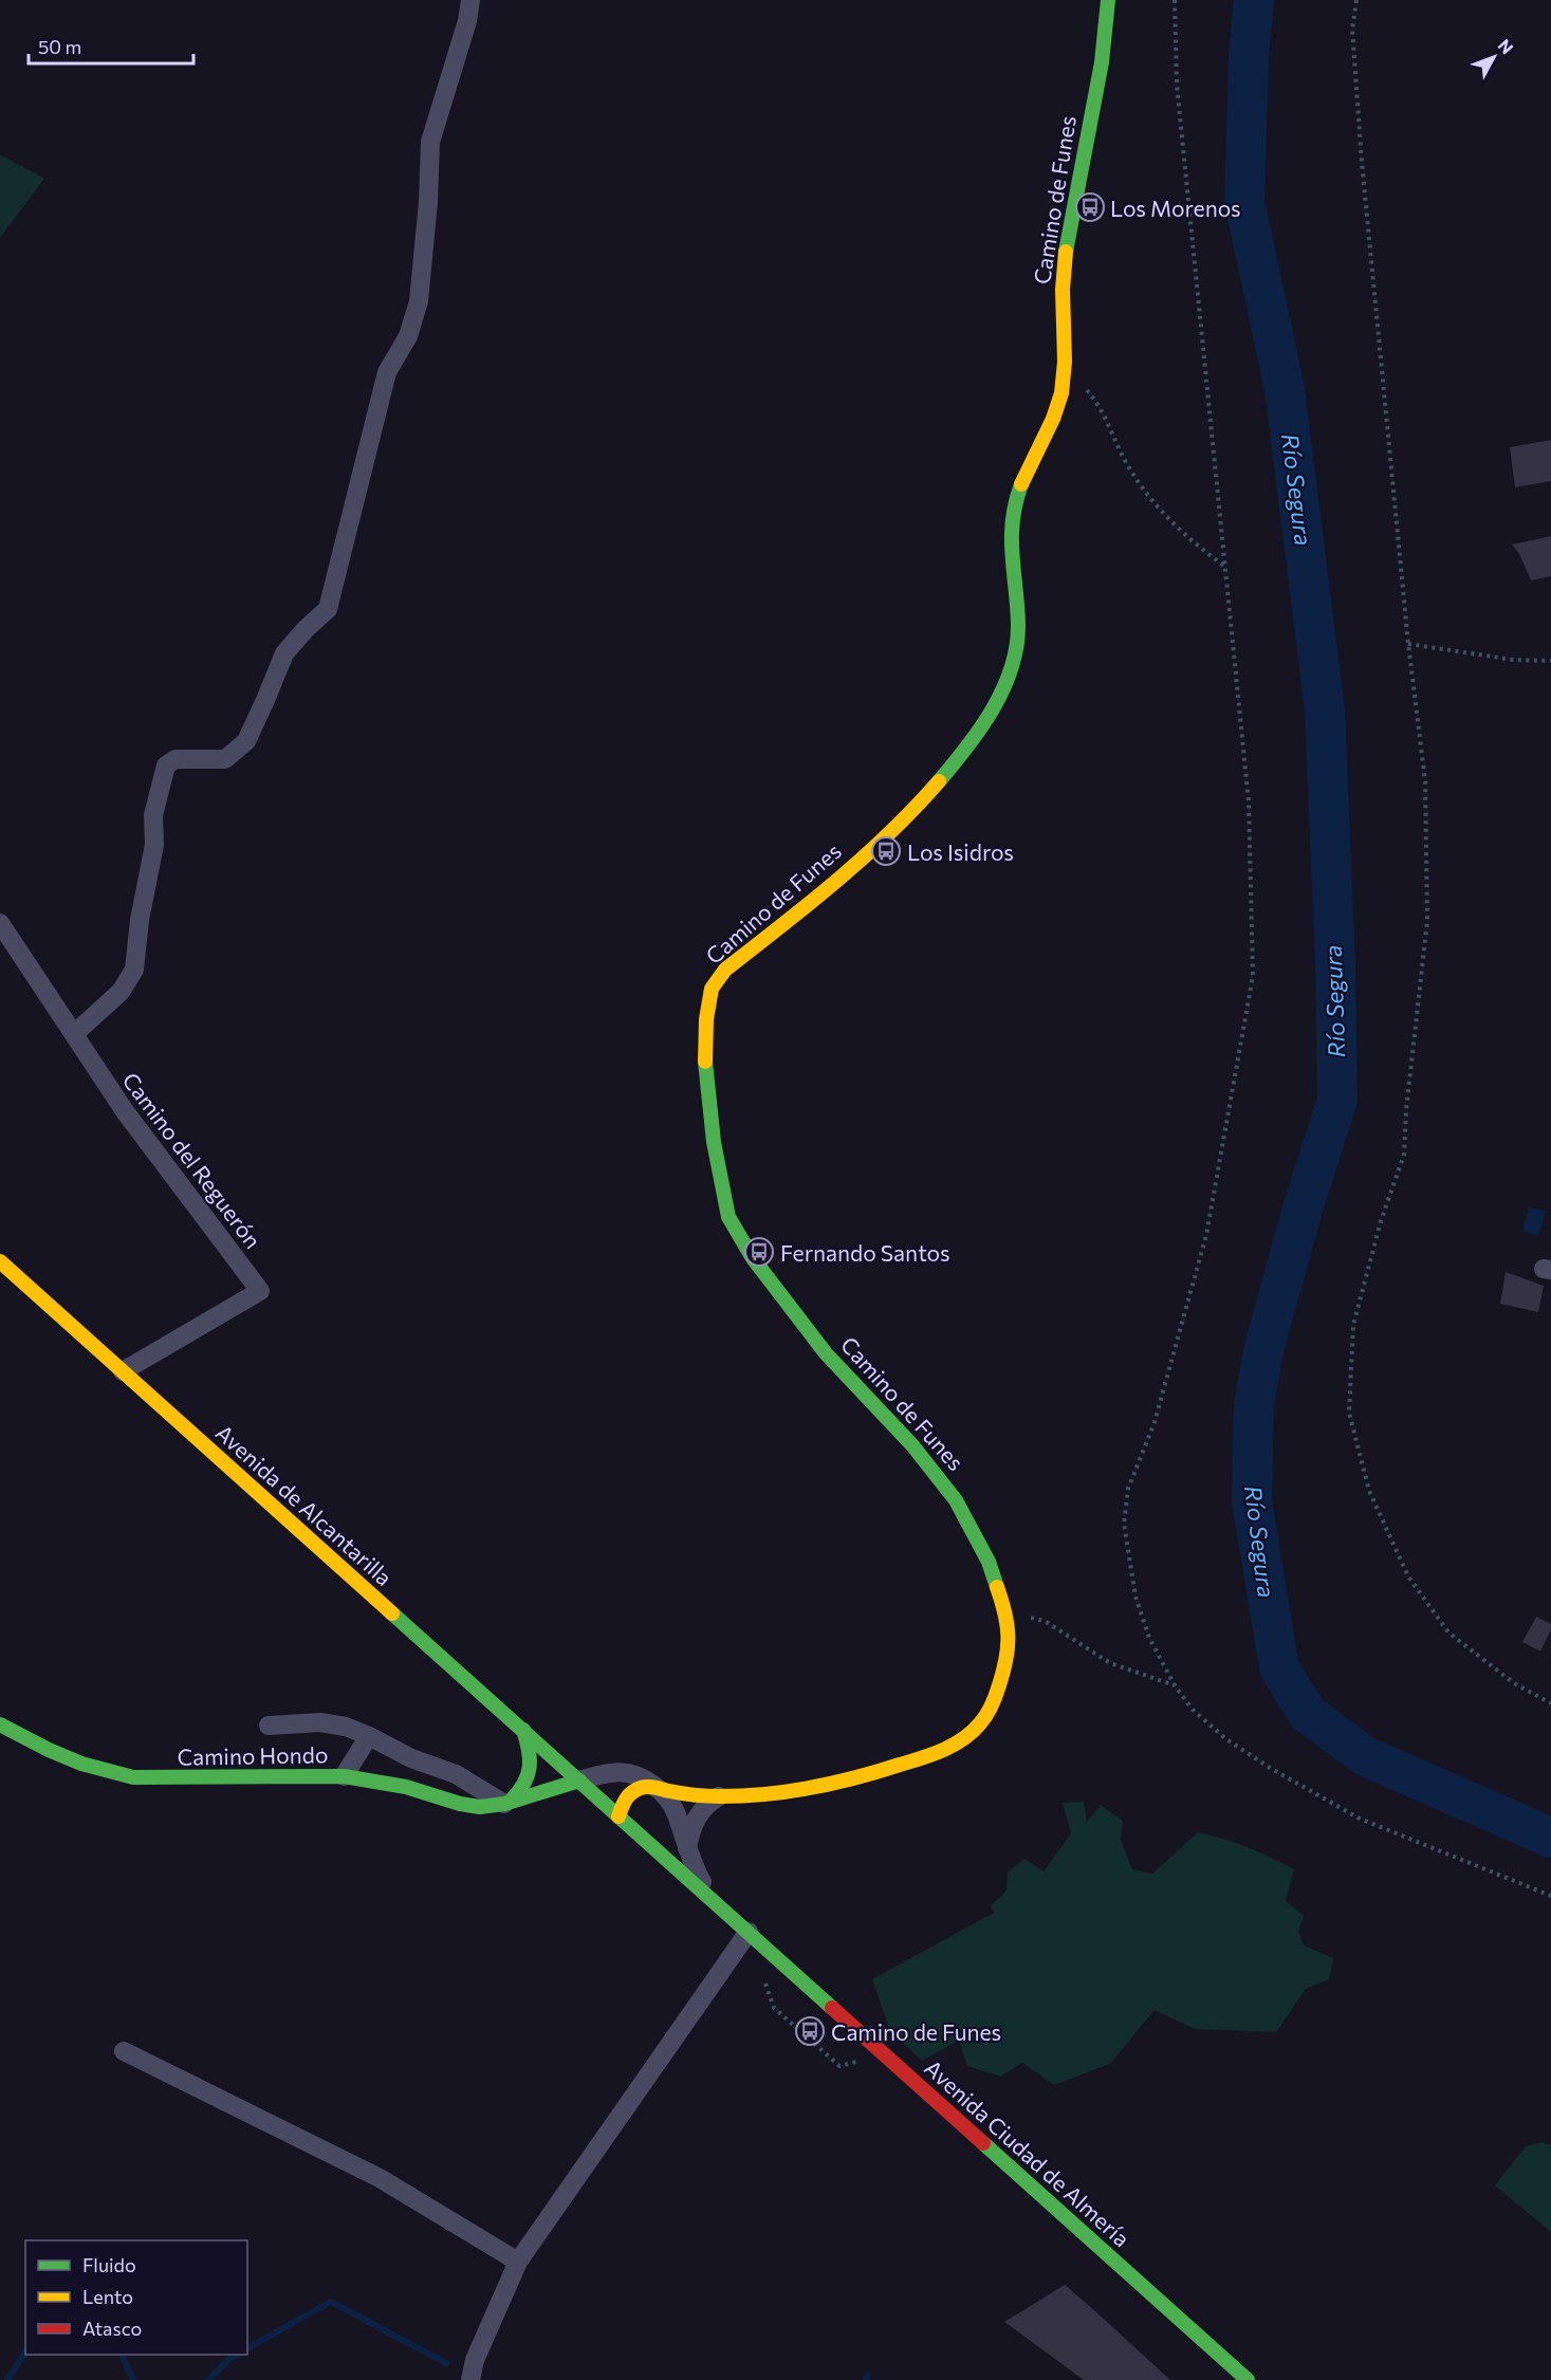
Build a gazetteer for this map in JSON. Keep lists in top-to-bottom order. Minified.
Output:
{"streets":{"main road":["Camino de Funes","Avenida de Alcantarilla","Camino Hondo","Avenida Ciudad de Almería"],"street":["Camino del Reguerón"]},"crossings":[["Camino de Funes","Avenida Ciudad de Almería"],["Camino del Reguerón","Avenida de Alcantarilla"],["Avenida de Alcantarilla","Camino Hondo"],["Avenida de Alcantarilla","Avenida Ciudad de Almería"],["Camino Hondo","Avenida Ciudad de Almería"]],"water":["Río Segura"],"places":{"bus stop":["Los Morenos","Los Isidros","Fernando Santos","Camino de Funes"]},"legend":["Fluido","Lento","Atasco"],"scale_bar":"50 m","north":"top right"}
